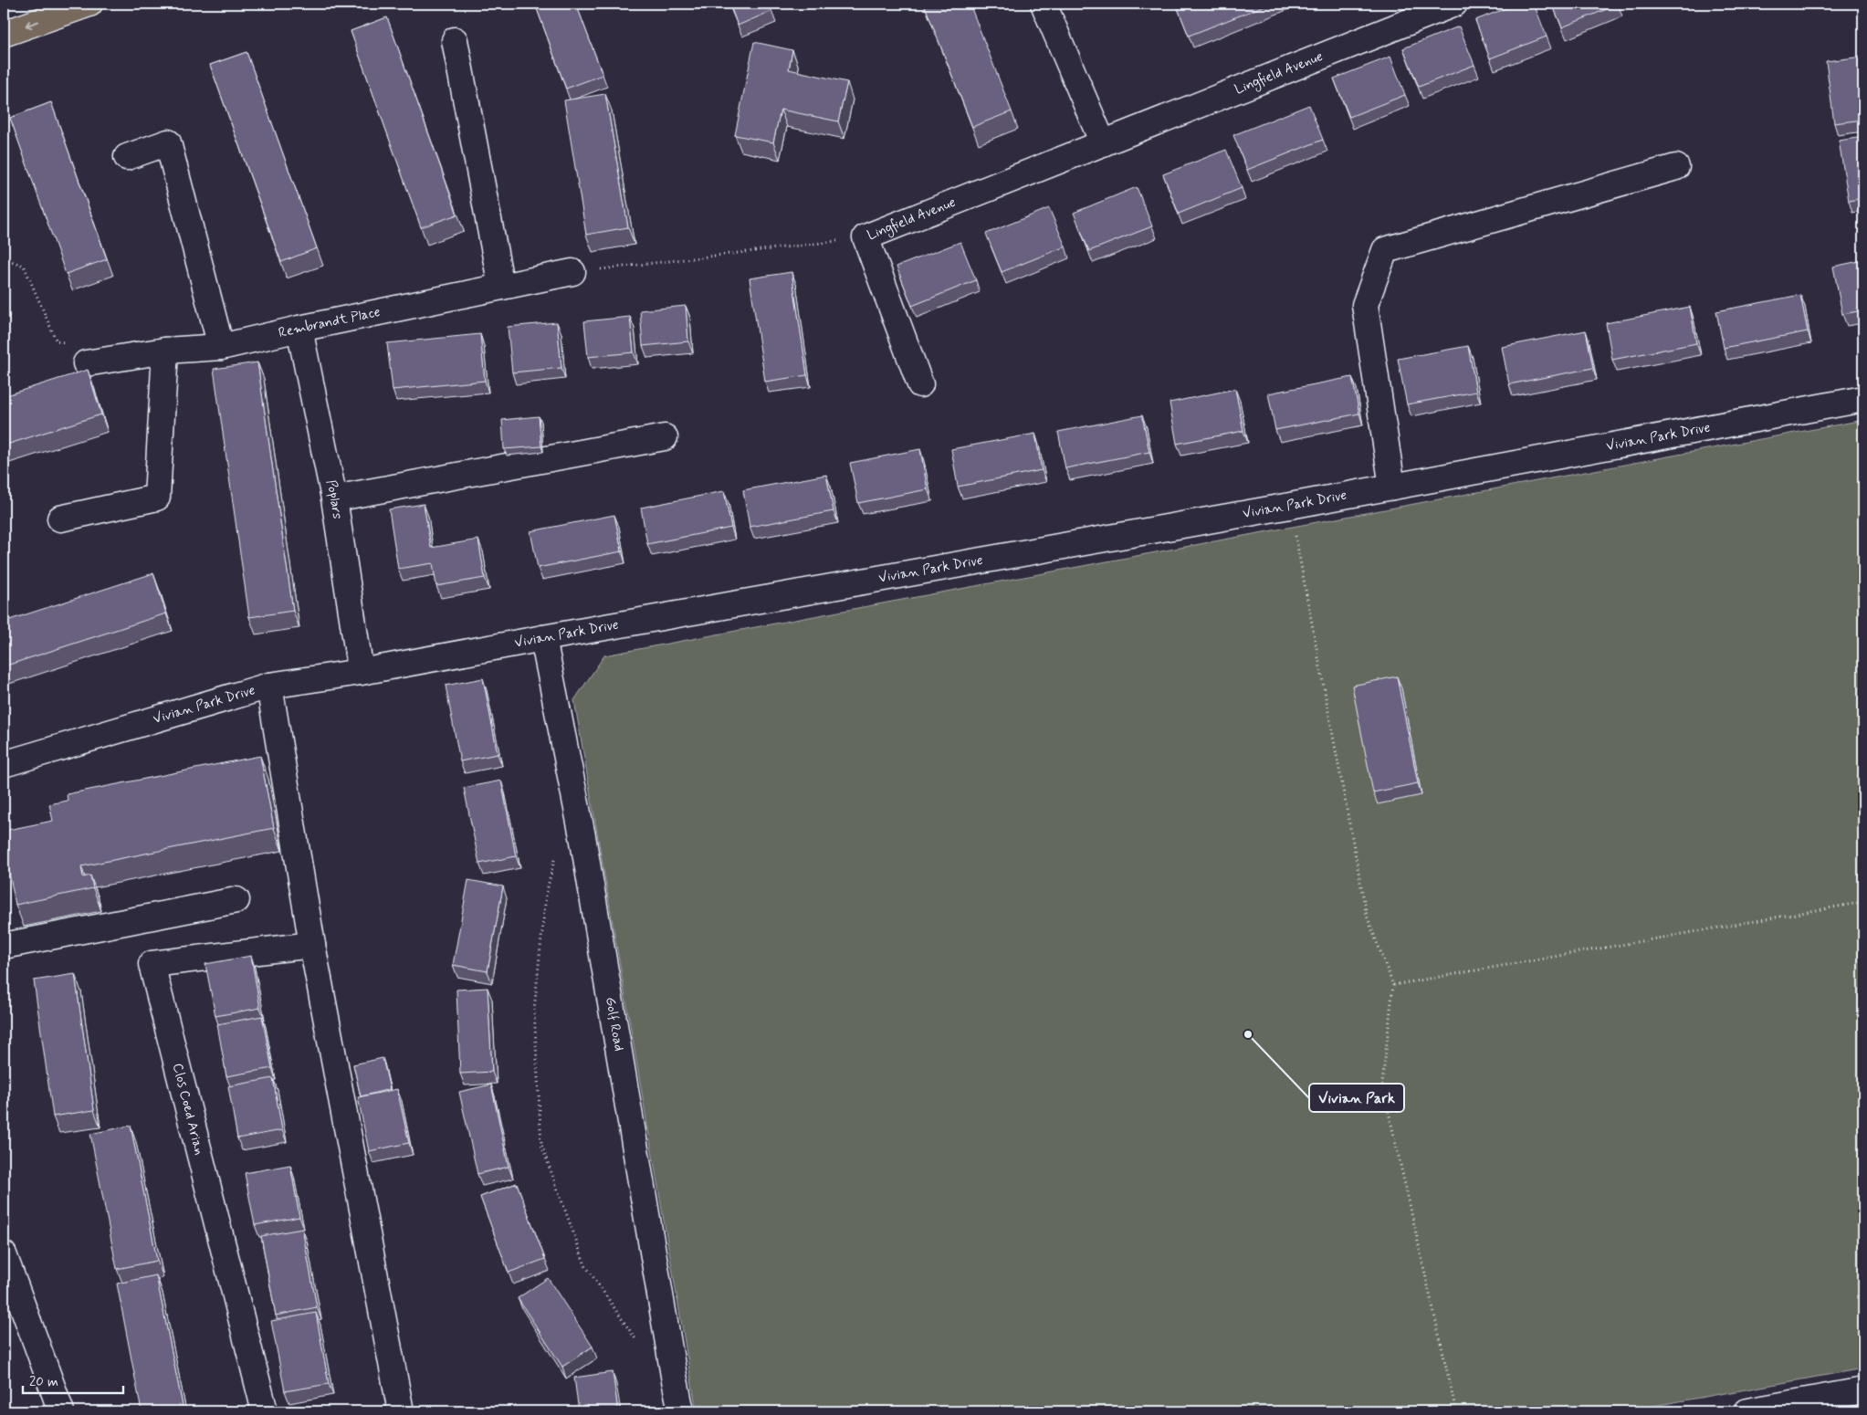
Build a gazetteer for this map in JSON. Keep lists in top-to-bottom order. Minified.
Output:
{"streets":{"street":["Lingfield Avenue","Rembrandt Place","Vivian Park Drive","Poplars","Golf Road","Clos Coed Arian"]},"crossings":[["Rembrandt Place","Poplars"],["Vivian Park Drive","Poplars"],["Vivian Park Drive","Golf Road"]],"places":["Vivian Park"],"scale_bar":"20 m"}
